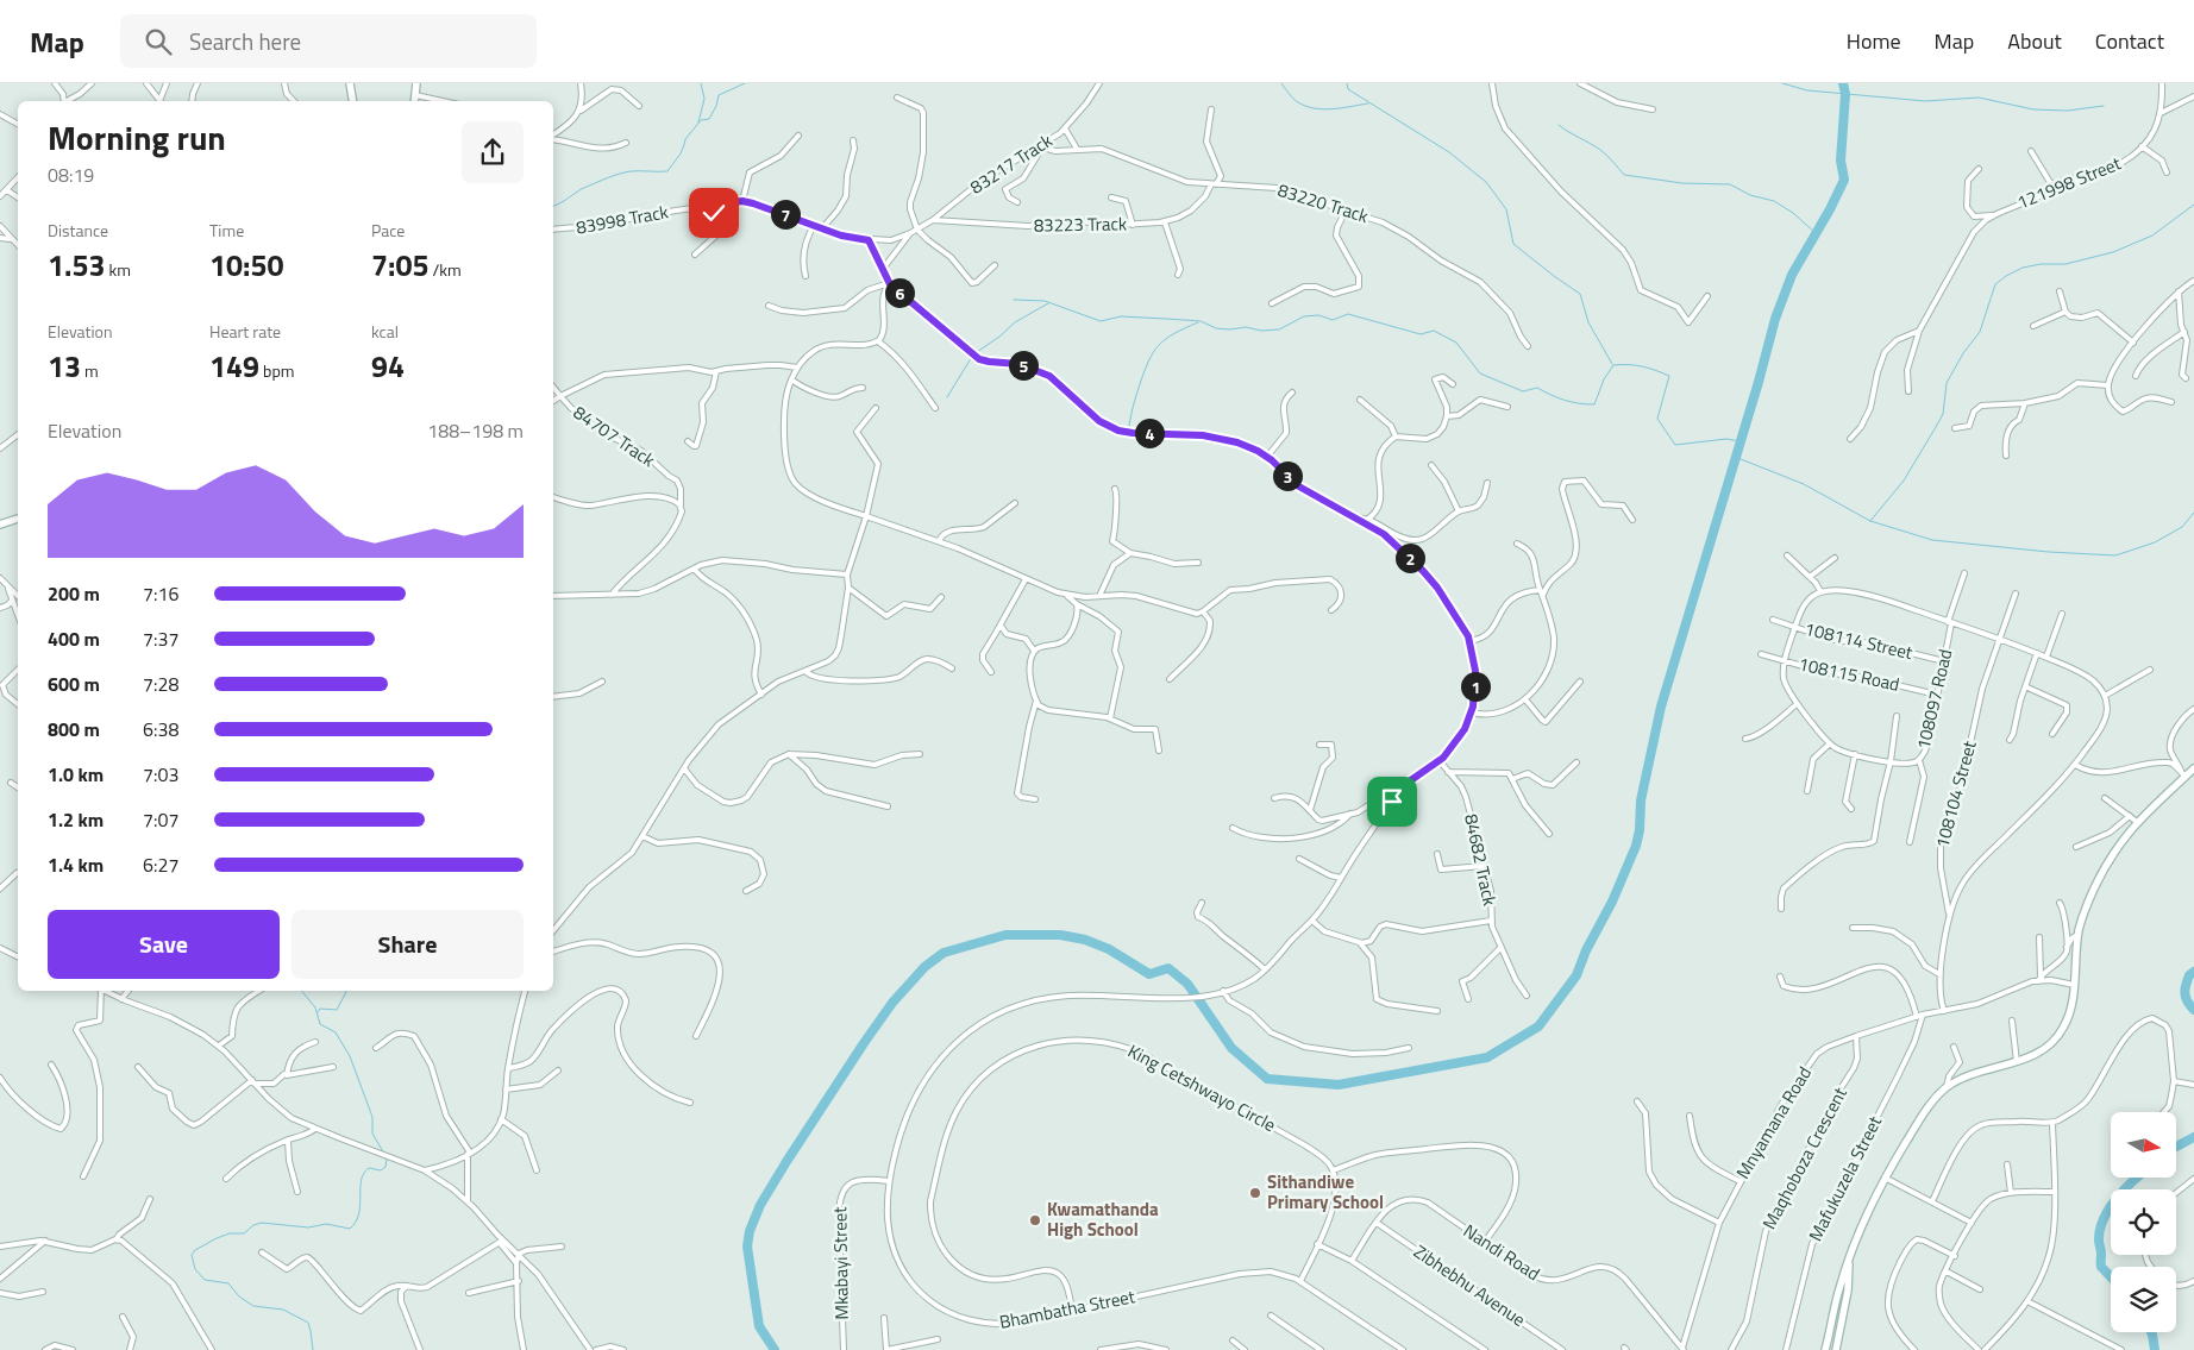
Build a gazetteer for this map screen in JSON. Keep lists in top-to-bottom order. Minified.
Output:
{"streets":{"street":["83217 Track","121998 Street","83220 Track","83998 Track","83223 Track","84707 Track","108114 Street","108115 Road","108097 Road","108104 Street","84682 Track","King Cetshwayo Circle","Mnyamana Road","Maqhoboza Crescent","Mafukuzela Street","Nandi Road","Mkabayi Street","Zibhebhu Avenue","Bhambatha Street"]},"crossings":[["83217 Track","83220 Track"],["83217 Track","83998 Track"],["83217 Track","83223 Track"],["83220 Track","83223 Track"],["108114 Street","108097 Road"],["108115 Road","108097 Road"],["108097 Road","108104 Street"],["King Cetshwayo Circle","Bhambatha Street"],["Mnyamana Road","Maqhoboza Crescent"],["Mnyamana Road","Mafukuzela Street"],["Mnyamana Road","Nandi Road"],["Nandi Road","Zibhebhu Avenue"],["Mkabayi Street","Bhambatha Street"]],"places":["Sithandiwe Primary School","Kwamathanda High School"],"north":"right","page":{"header":"Map","search":"Search here","nav":["Home","Map","About","Contact"],"heading":["Morning run","08:19"],"pins":["7","6","5","4","3","2","1"],"stats":[["Distance","1.53 km"],["Time","10:50"],["Pace","7:05 /km"],["Elevation","13 m"],["Heart rate","149 bpm"],["kcal","94"]],"chart":["Elevation","188–198 m"],"list":[{"name":"200 m","note":"7:16"},{"name":"400 m","note":"7:37"},{"name":"600 m","note":"7:28"},{"name":"800 m","note":"6:38"},{"name":"1.0 km","note":"7:03"},{"name":"1.2 km","note":"7:07"},{"name":"1.4 km","note":"6:27"}],"buttons":["Save","Share"]}}
